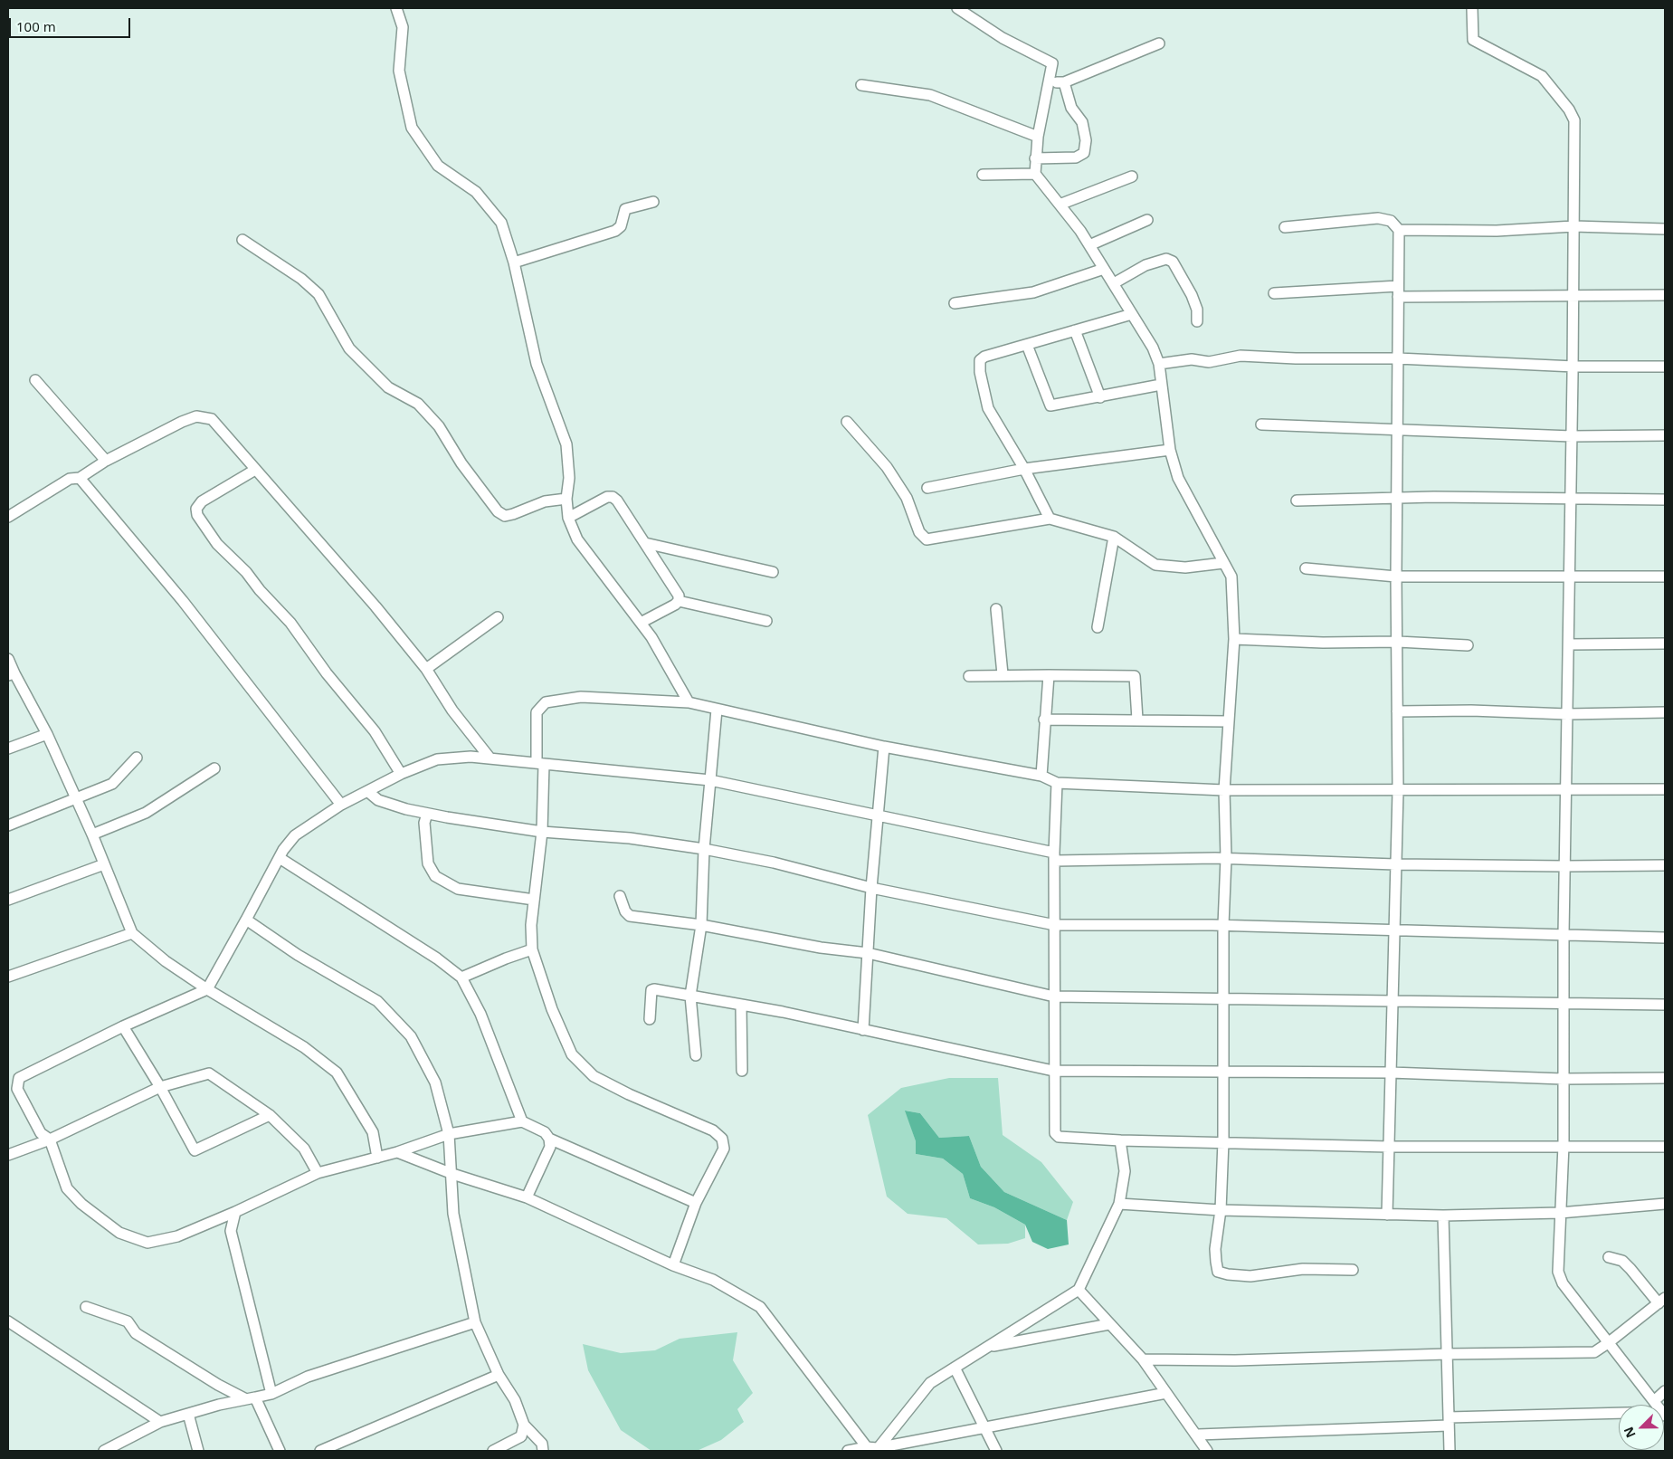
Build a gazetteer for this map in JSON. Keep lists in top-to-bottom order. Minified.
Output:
{"scale_bar":"100 m","north":"bottom left"}
